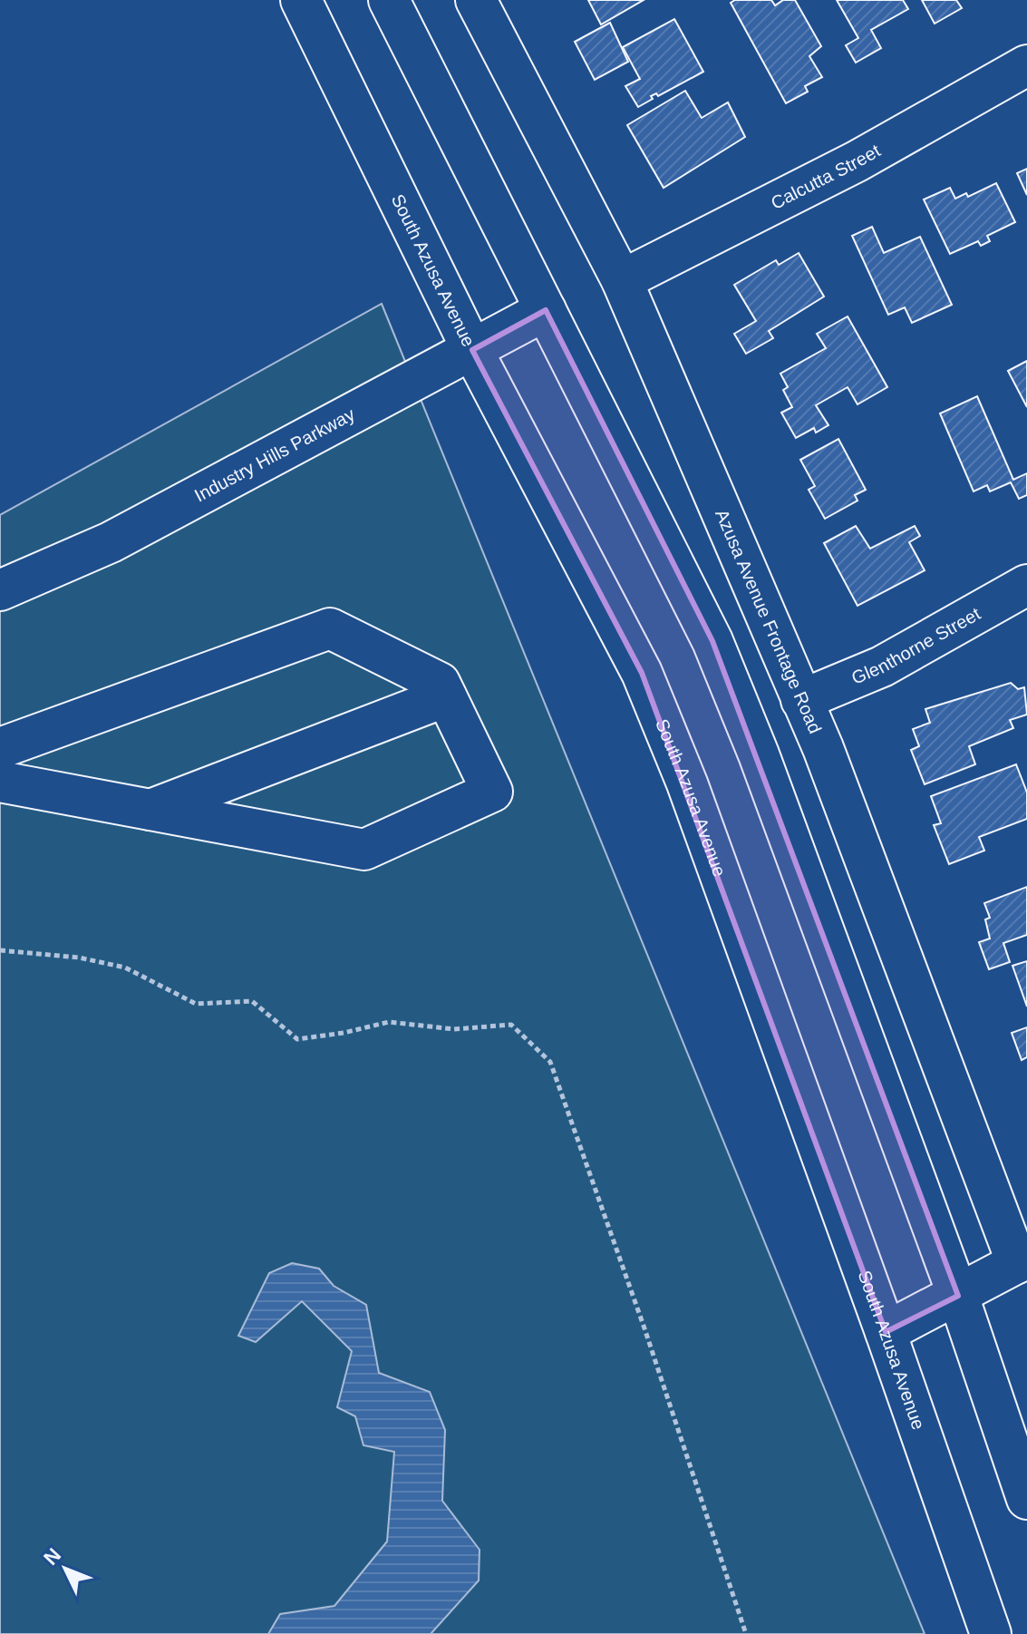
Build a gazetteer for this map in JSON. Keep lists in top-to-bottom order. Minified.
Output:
{"streets":{"main road":["Calcutta Street","South Azusa Avenue","Industry Hills Parkway","Azusa Avenue Frontage Road","Glenthorne Street"]},"crossings":[["Calcutta Street","Azusa Avenue Frontage Road"],["South Azusa Avenue","Industry Hills Parkway"],["Azusa Avenue Frontage Road","Glenthorne Street"]],"north":"top left"}
